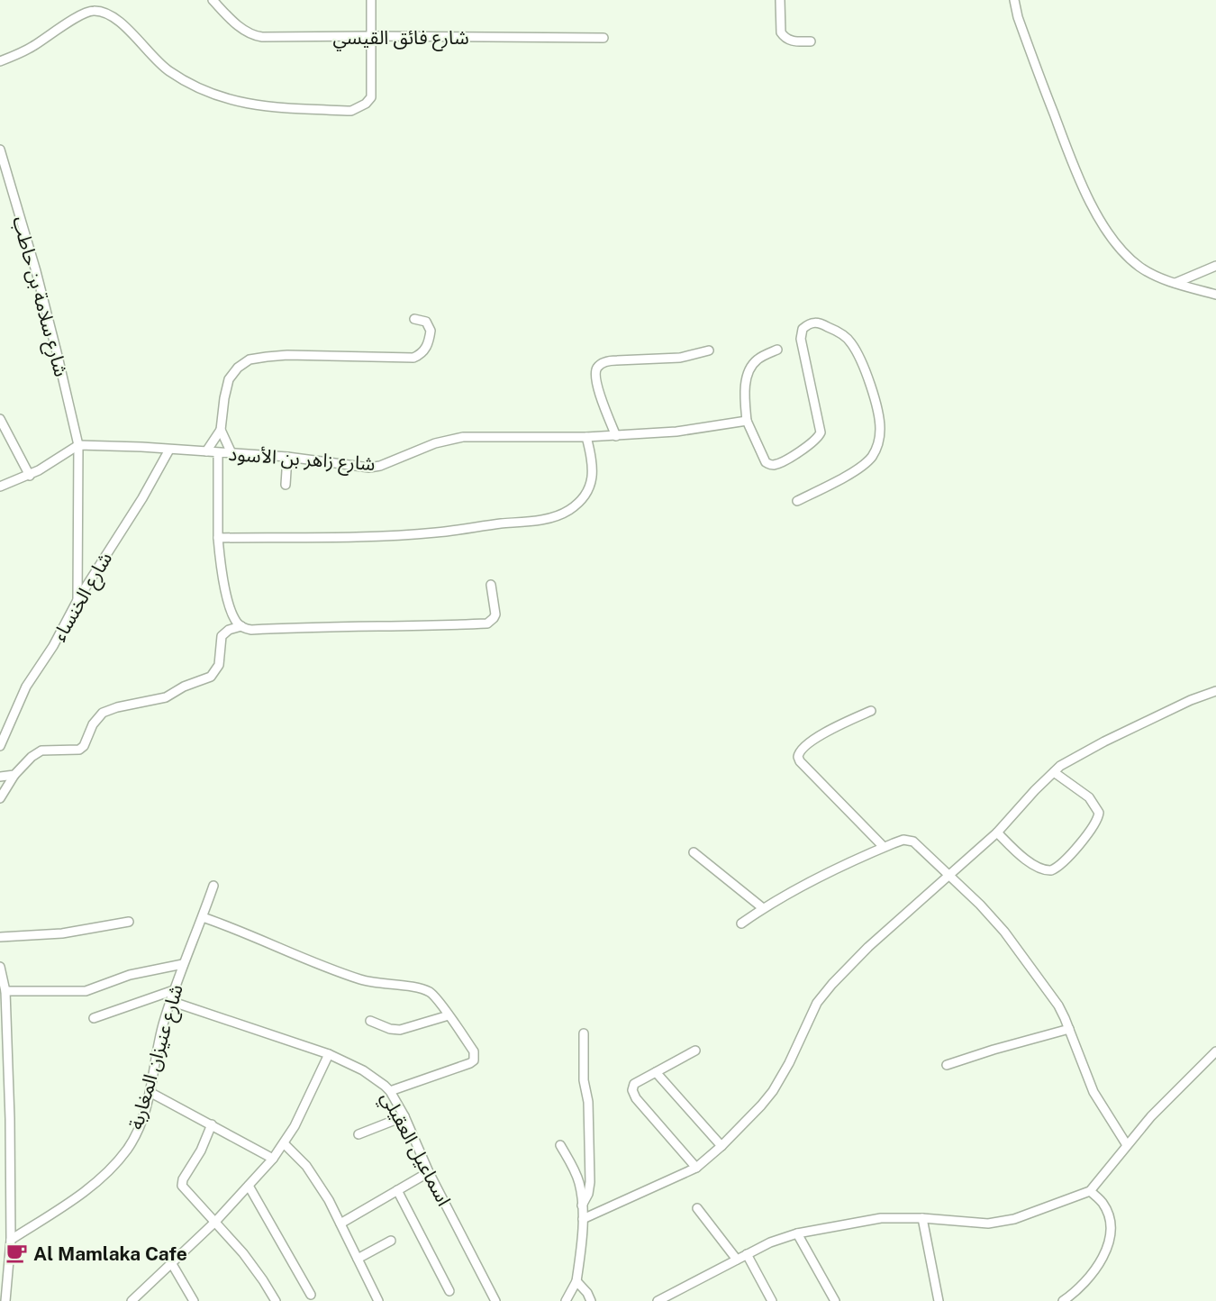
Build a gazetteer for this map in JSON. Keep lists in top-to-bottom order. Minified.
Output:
{"streets":{"street":["شارع فائق القيسي","شارع سلامة بن حاطب","شارع زاهر بن الأسود","شارع الخنساء","شارع عنيزان المغاربة","اسماعيل العقيلي"]},"crossings":[["شارع سلامة بن حاطب","شارع زاهر بن الأسود"],["شارع سلامة بن حاطب","شارع الخنساء"],["شارع زاهر بن الأسود","شارع الخنساء"],["شارع عنيزان المغاربة","اسماعيل العقيلي"]],"places":{"cafe":["Al Mamlaka Cafe"]}}
